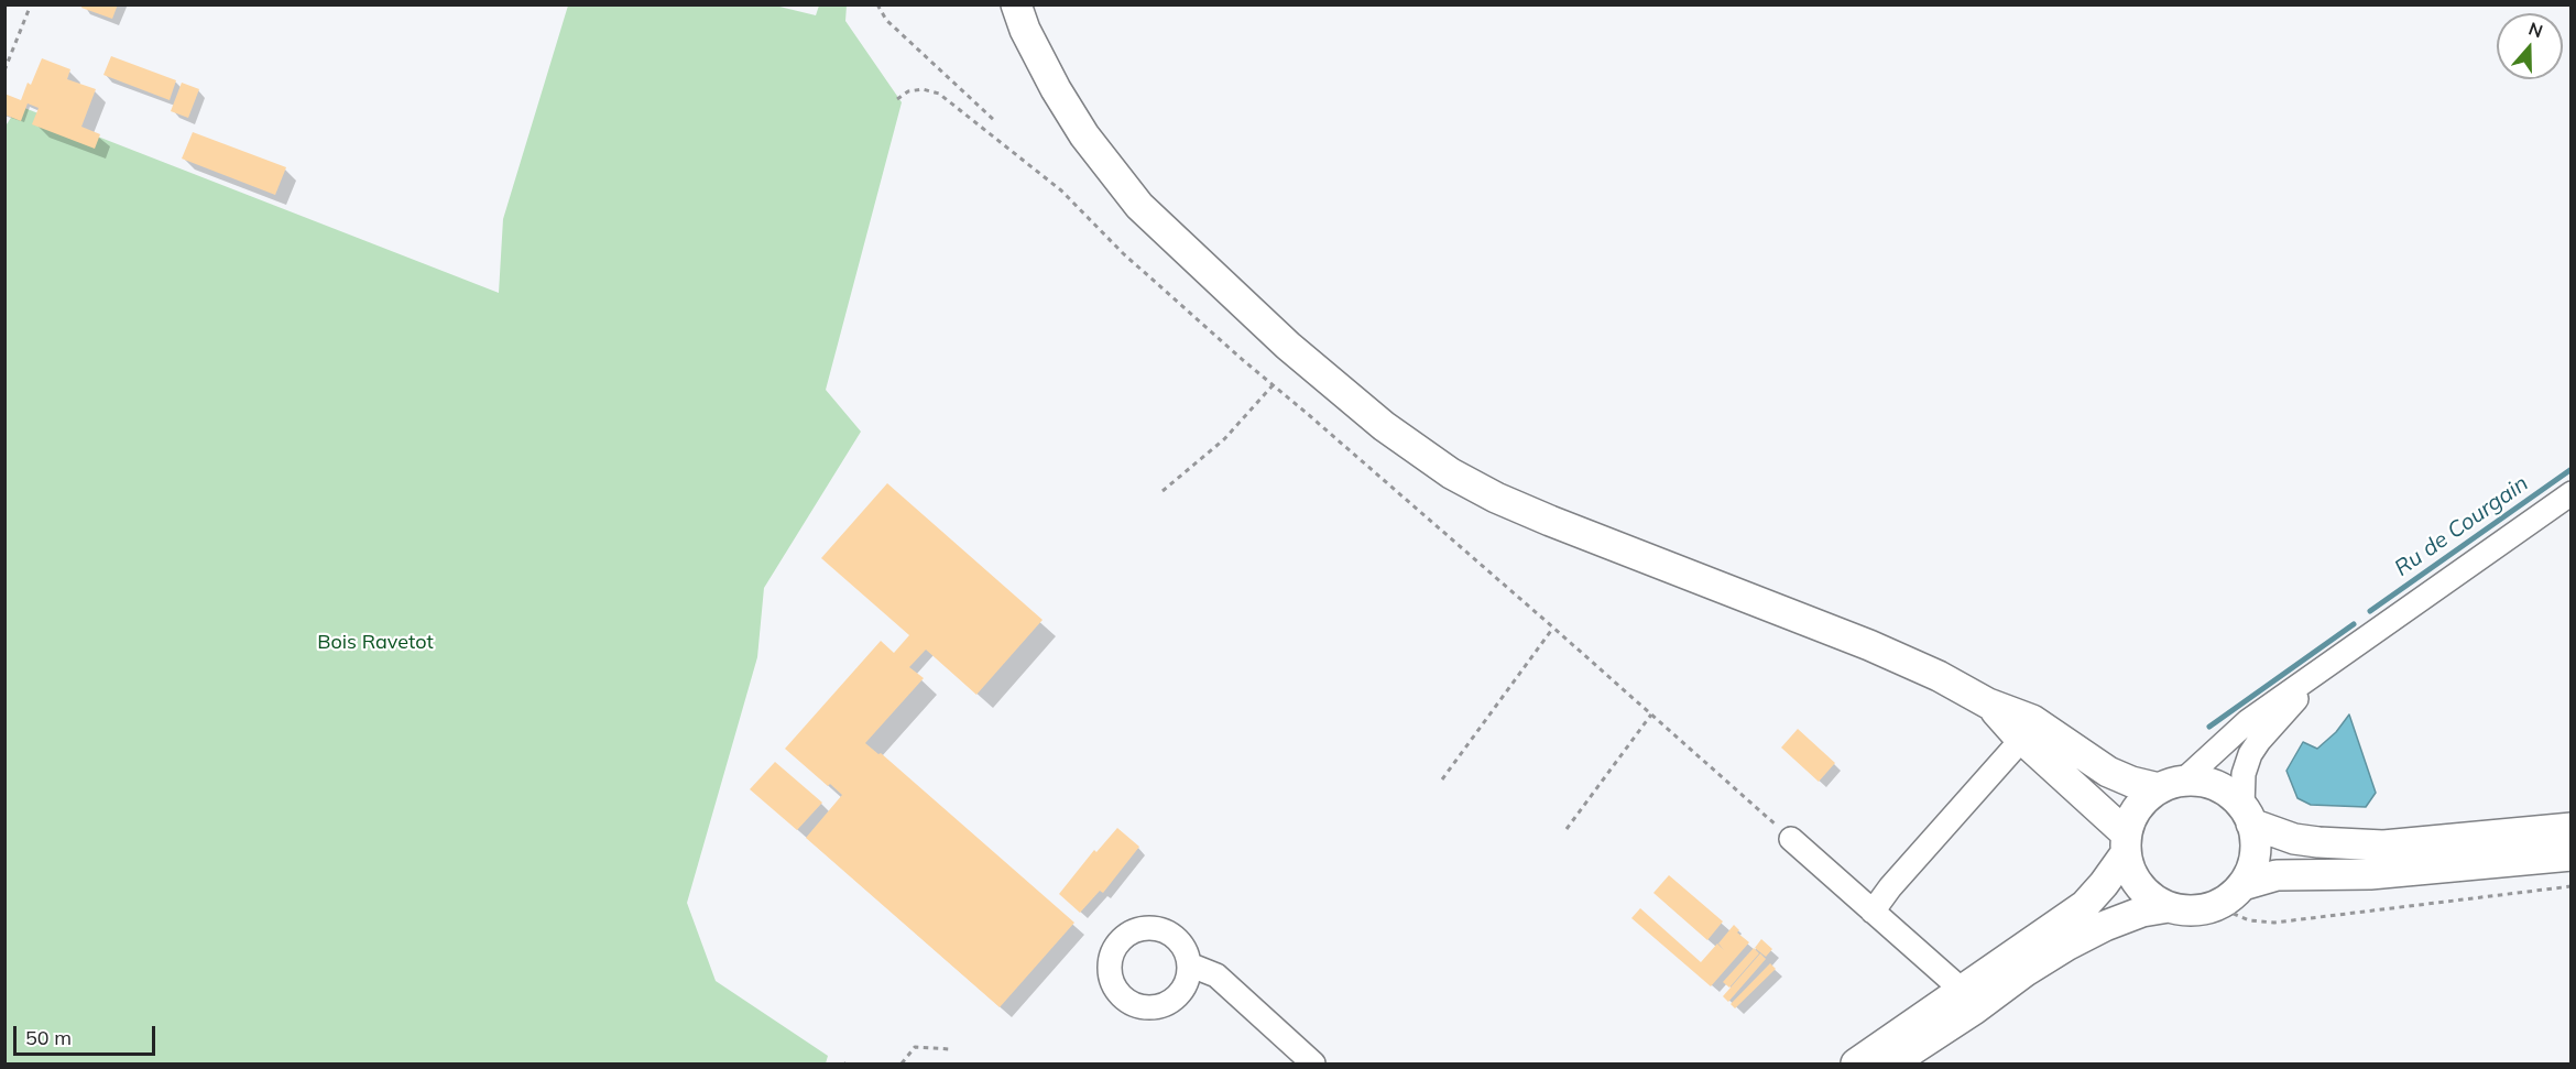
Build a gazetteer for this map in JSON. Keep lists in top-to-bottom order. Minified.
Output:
{"water":["Ru de Courgain"],"parks":["Bois Ravetot"],"scale_bar":"50 m","north":"top"}
